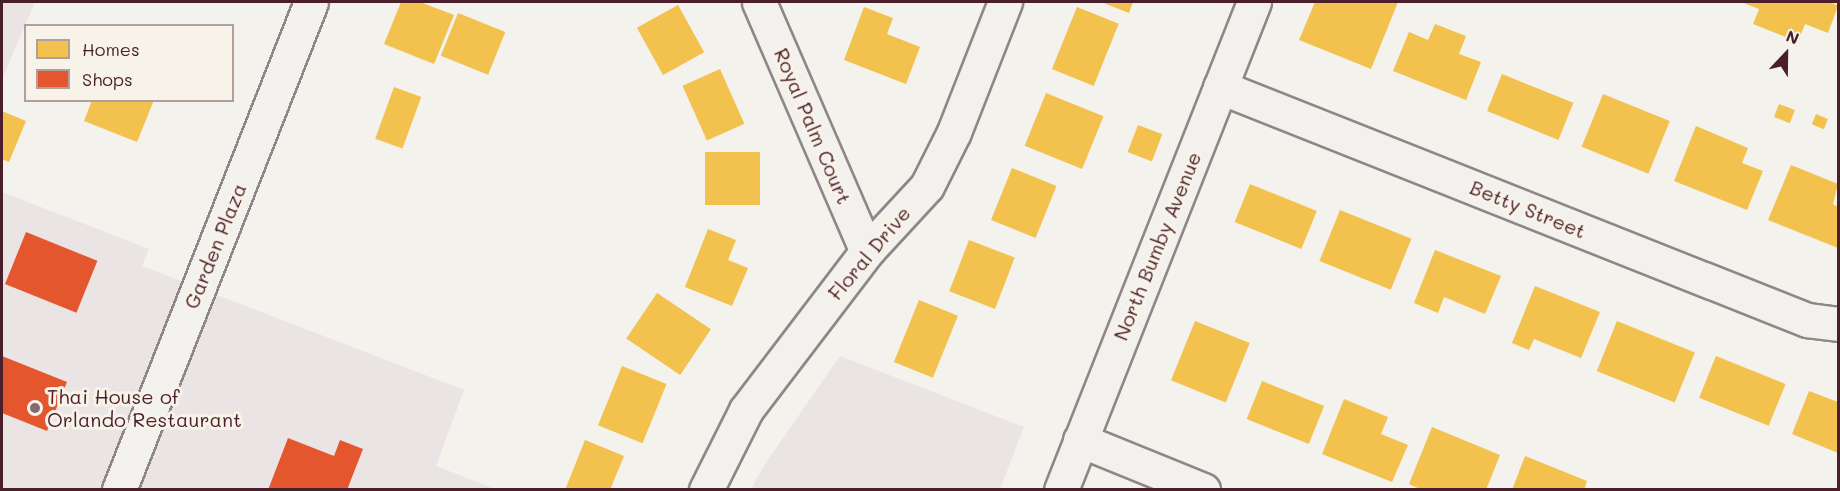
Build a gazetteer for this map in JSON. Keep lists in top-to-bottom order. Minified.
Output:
{"streets":{"street":["Royal Palm Court","Betty Street","Garden Plaza","North Bumby Avenue","Floral Drive"]},"crossings":[["Royal Palm Court","Floral Drive"],["Betty Street","North Bumby Avenue"]],"places":["Thai House of Orlando Restaurant"],"legend":["Homes","Shops"],"north":"top"}
